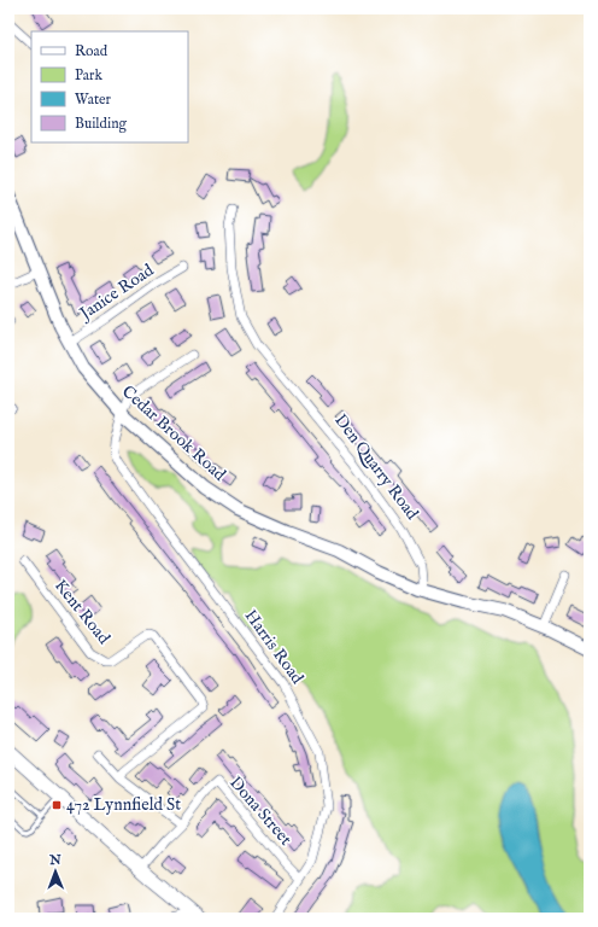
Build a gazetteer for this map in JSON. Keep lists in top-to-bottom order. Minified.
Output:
{"streets":{"street":["Janice Road","Cedar Brook Road","Den Quarry Road","Kent Road","Harris Road","Dona Street"]},"crossings":[["Janice Road","Cedar Brook Road"],["Cedar Brook Road","Den Quarry Road"],["Cedar Brook Road","Harris Road"],["Harris Road","Dona Street"]],"places":{"transit":["472 Lynnfield St"]},"legend":["Road","Park","Water","Building"],"north":"top"}
